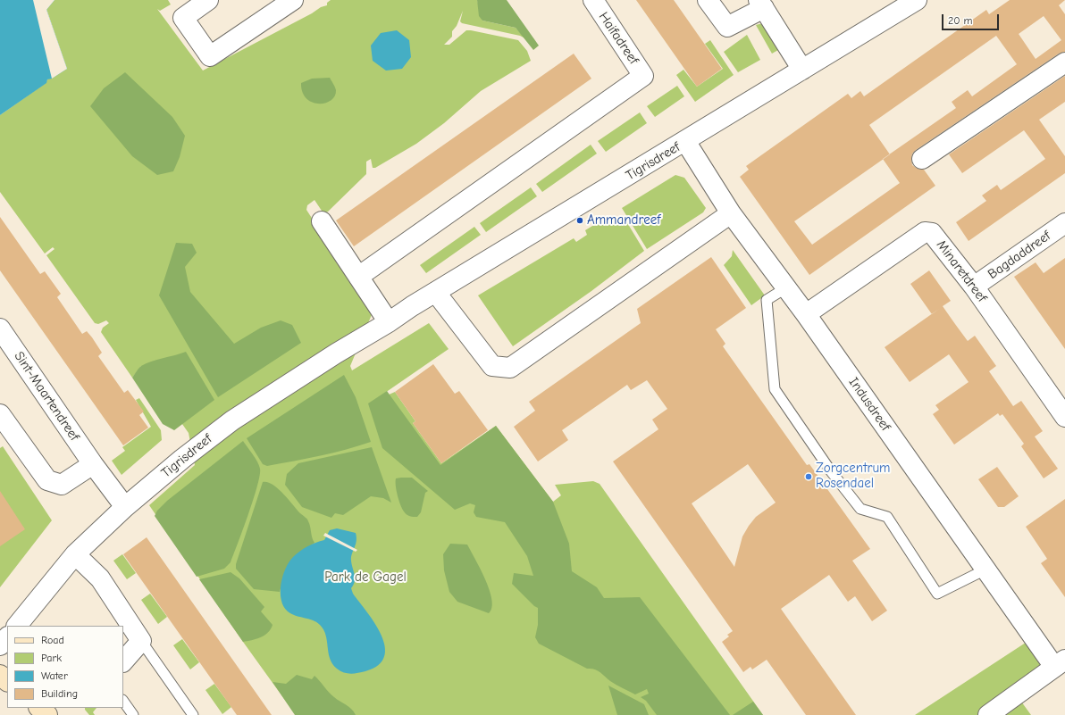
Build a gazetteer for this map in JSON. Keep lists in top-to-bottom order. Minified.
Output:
{"streets":{"street":["Haifadreef","Tigrisdreef","Bagdaddreef","Minaretdreef","Sint-Maartendreef","Indusdreef"]},"crossings":[["Tigrisdreef","Sint-Maartendreef"],["Tigrisdreef","Indusdreef"],["Bagdaddreef","Minaretdreef"],["Minaretdreef","Indusdreef"]],"parks":["Park de Gagel"],"places":["Ammandreef","Zorgcentrum Rosendael"],"legend":["Road","Park","Water","Building"],"scale_bar":"20 m"}
